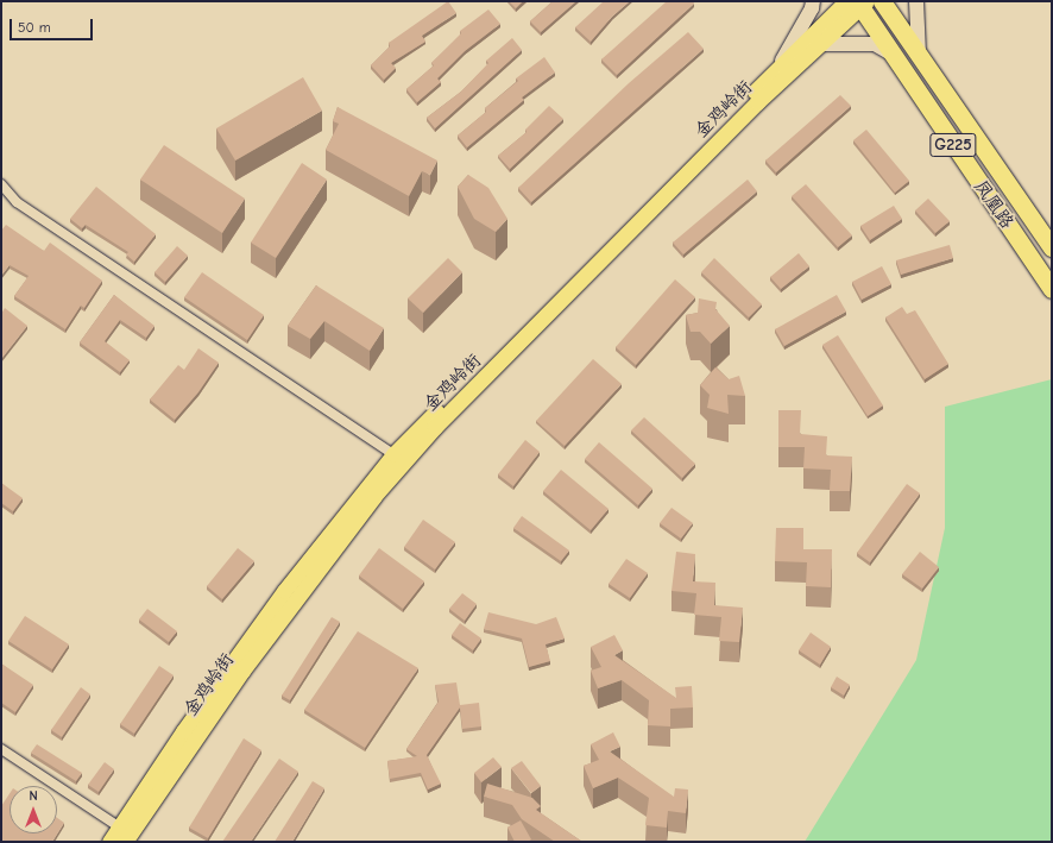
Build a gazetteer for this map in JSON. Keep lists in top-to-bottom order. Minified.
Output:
{"streets":{"highway":["G225","凤凰路"],"main road":["金鸡岭街"]},"crossings":[["金鸡岭街","凤凰路"]],"scale_bar":"50 m","north":"top"}
